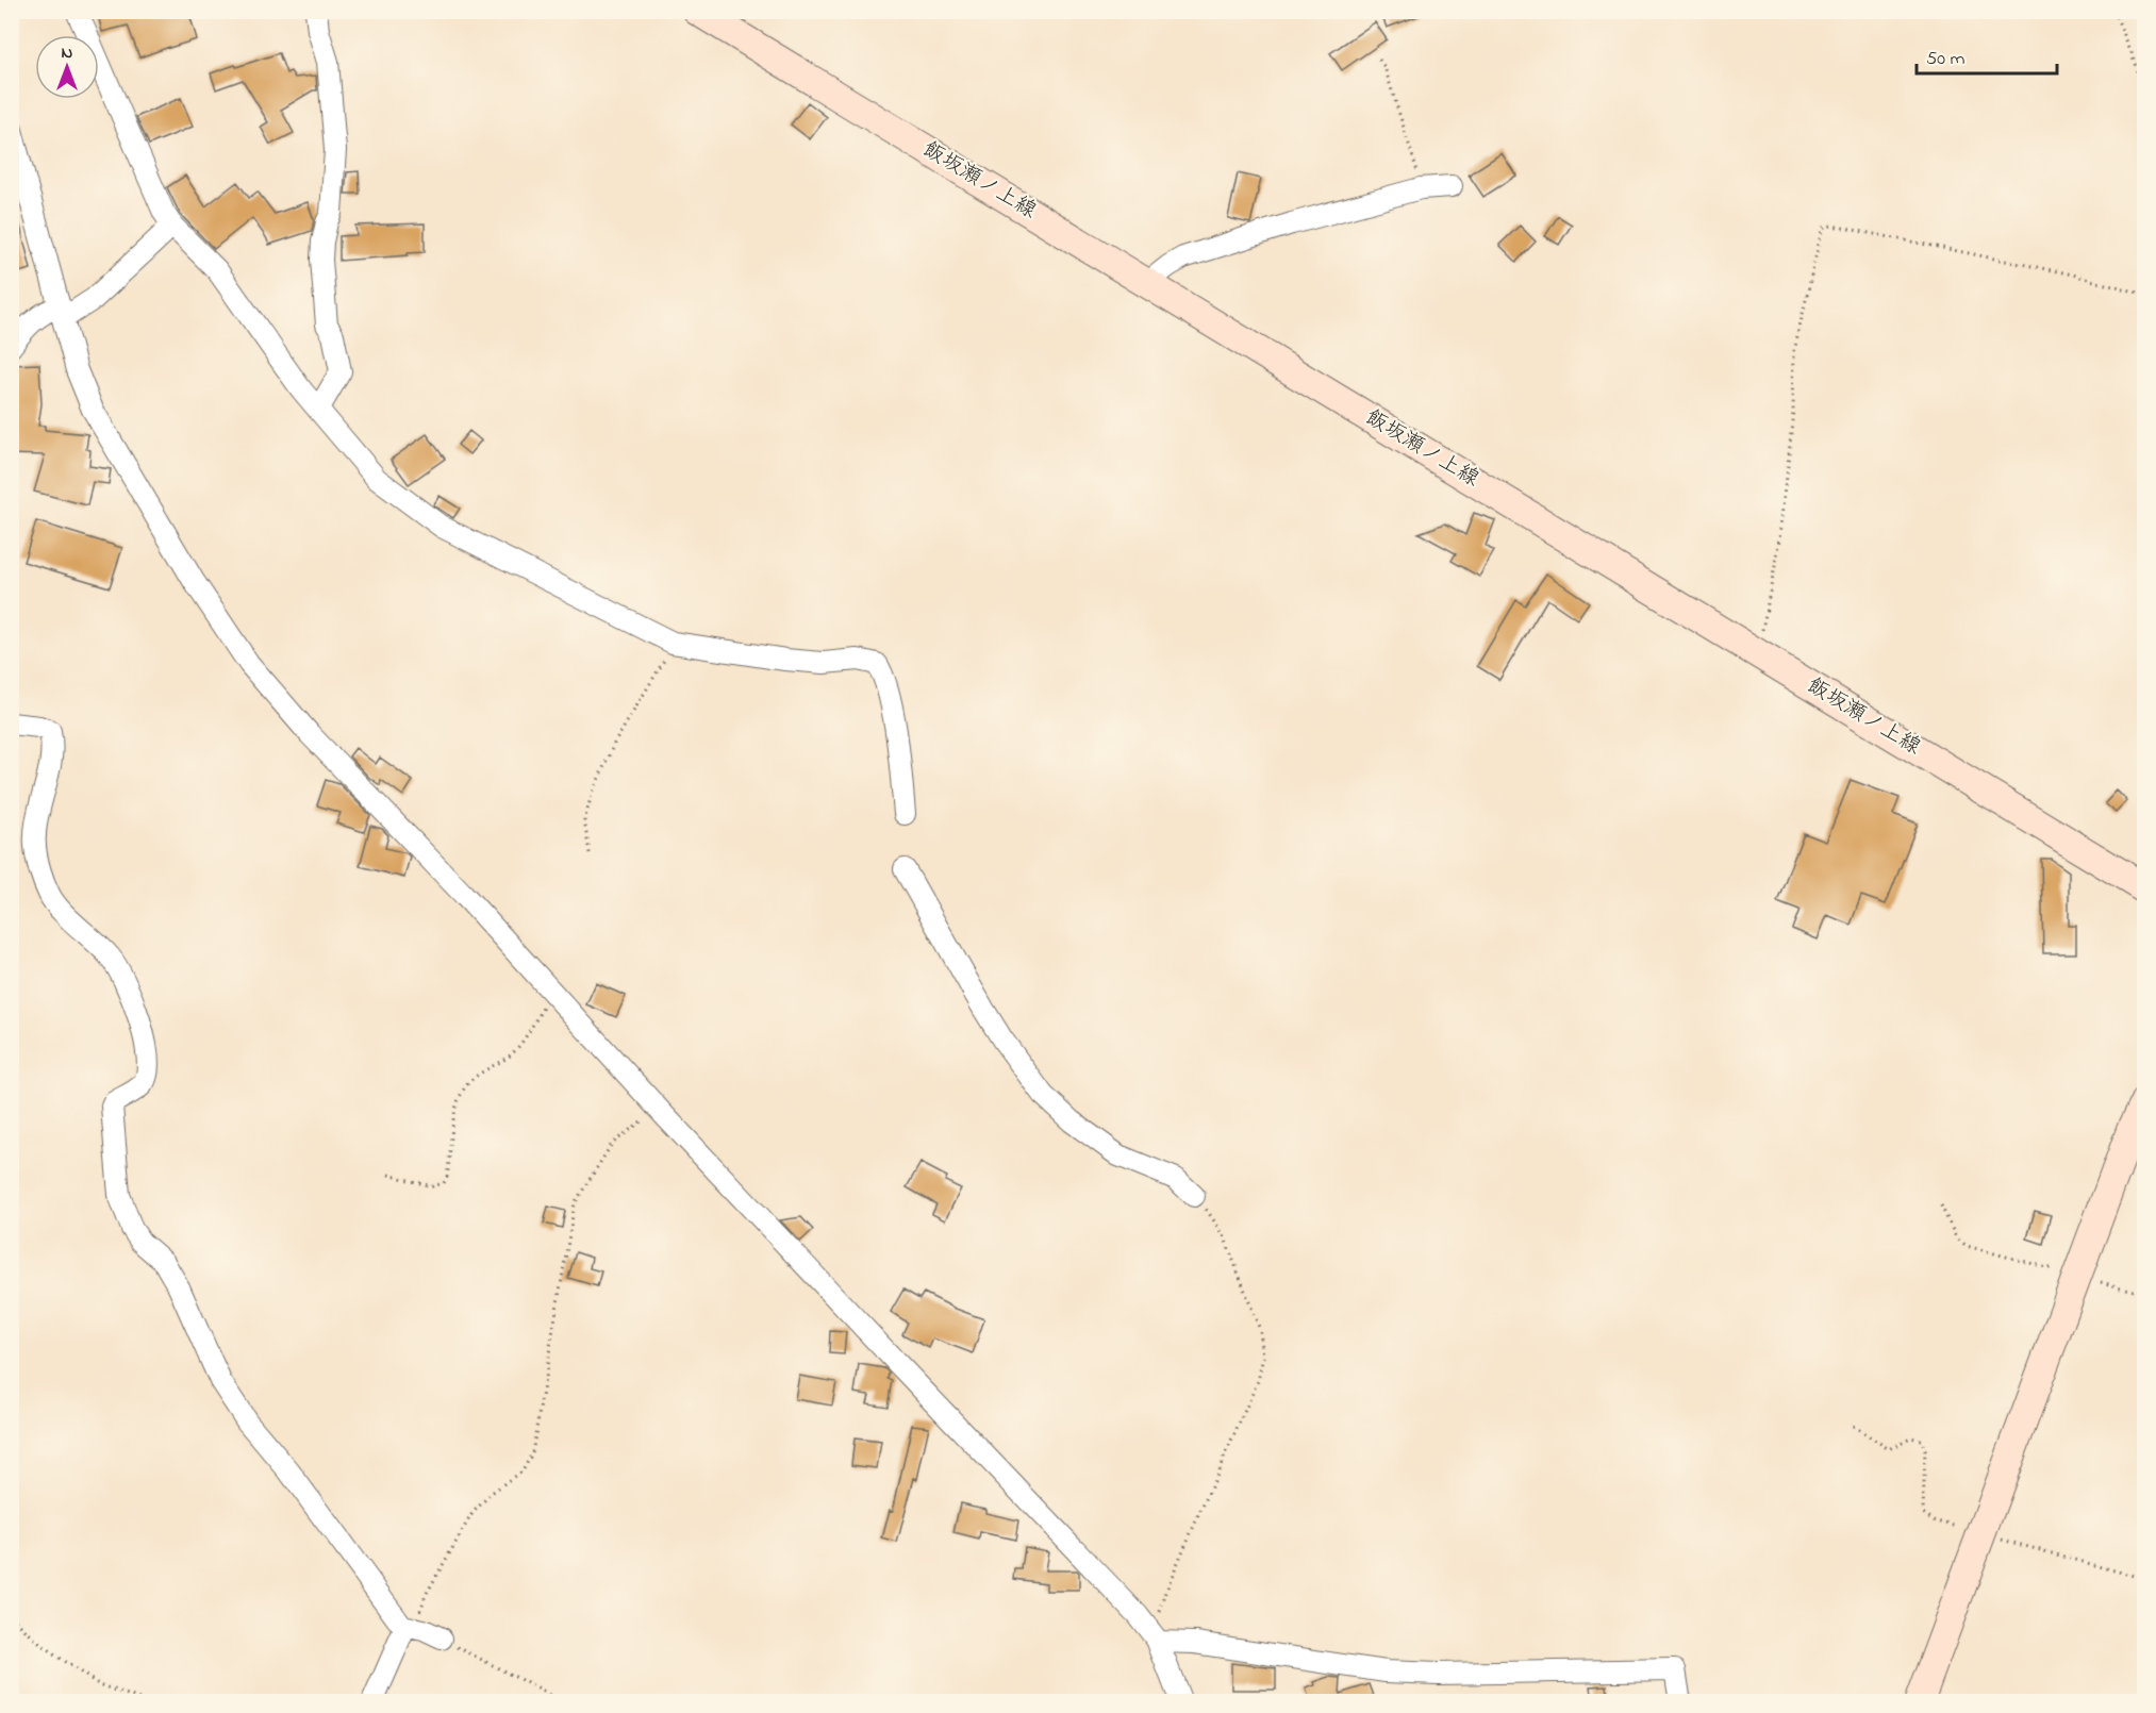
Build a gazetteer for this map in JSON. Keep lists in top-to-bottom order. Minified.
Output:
{"streets":{"main road":["飯坂瀬ノ上線"]},"scale_bar":"50 m","north":"top"}
